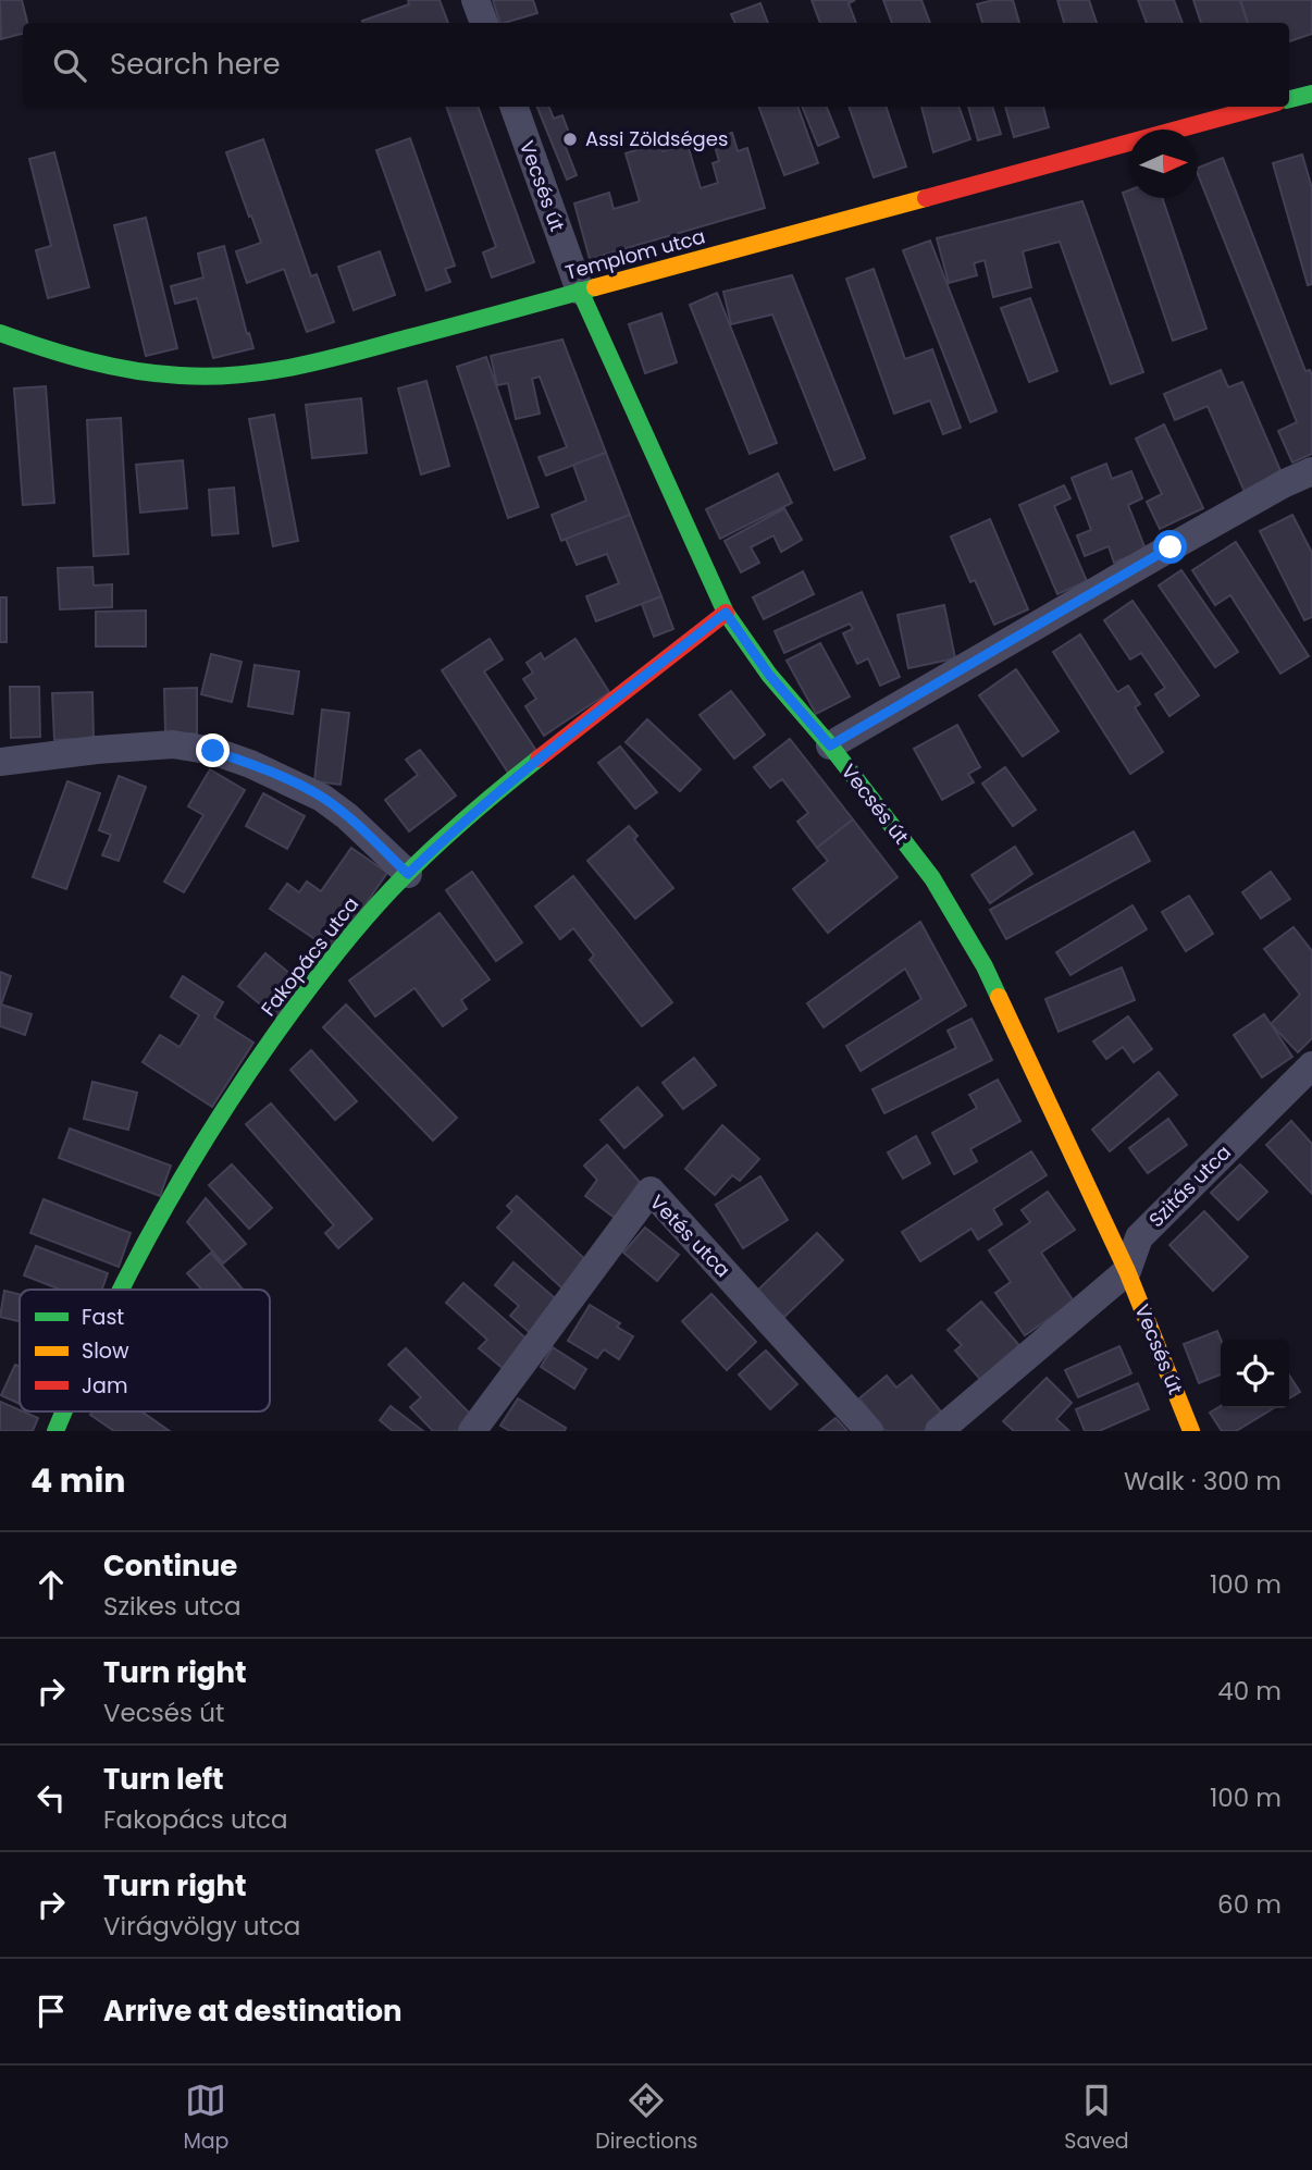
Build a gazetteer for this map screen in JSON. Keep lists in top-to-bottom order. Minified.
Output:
{"streets":{"street":["Vecsés út","Templom utca","Fakopács utca","Szitás utca","Vetés utca"]},"crossings":[["Vecsés út","Templom utca"],["Vecsés út","Fakopács utca"],["Vecsés út","Szitás utca"]],"places":["Assi Zöldséges"],"legend":["Fast","Slow","Jam"],"north":"right","page":{"search":"Search here","heading":["4 min","Walk · 300 m"],"list":[["Continue","Szikes utca","100 m"],["Turn right","Vecsés út","40 m"],["Turn left","Fakopács utca","100 m"],["Turn right","Virágvölgy utca","60 m"],"Arrive at destination"],"nav":["Map","Directions","Saved"]}}
